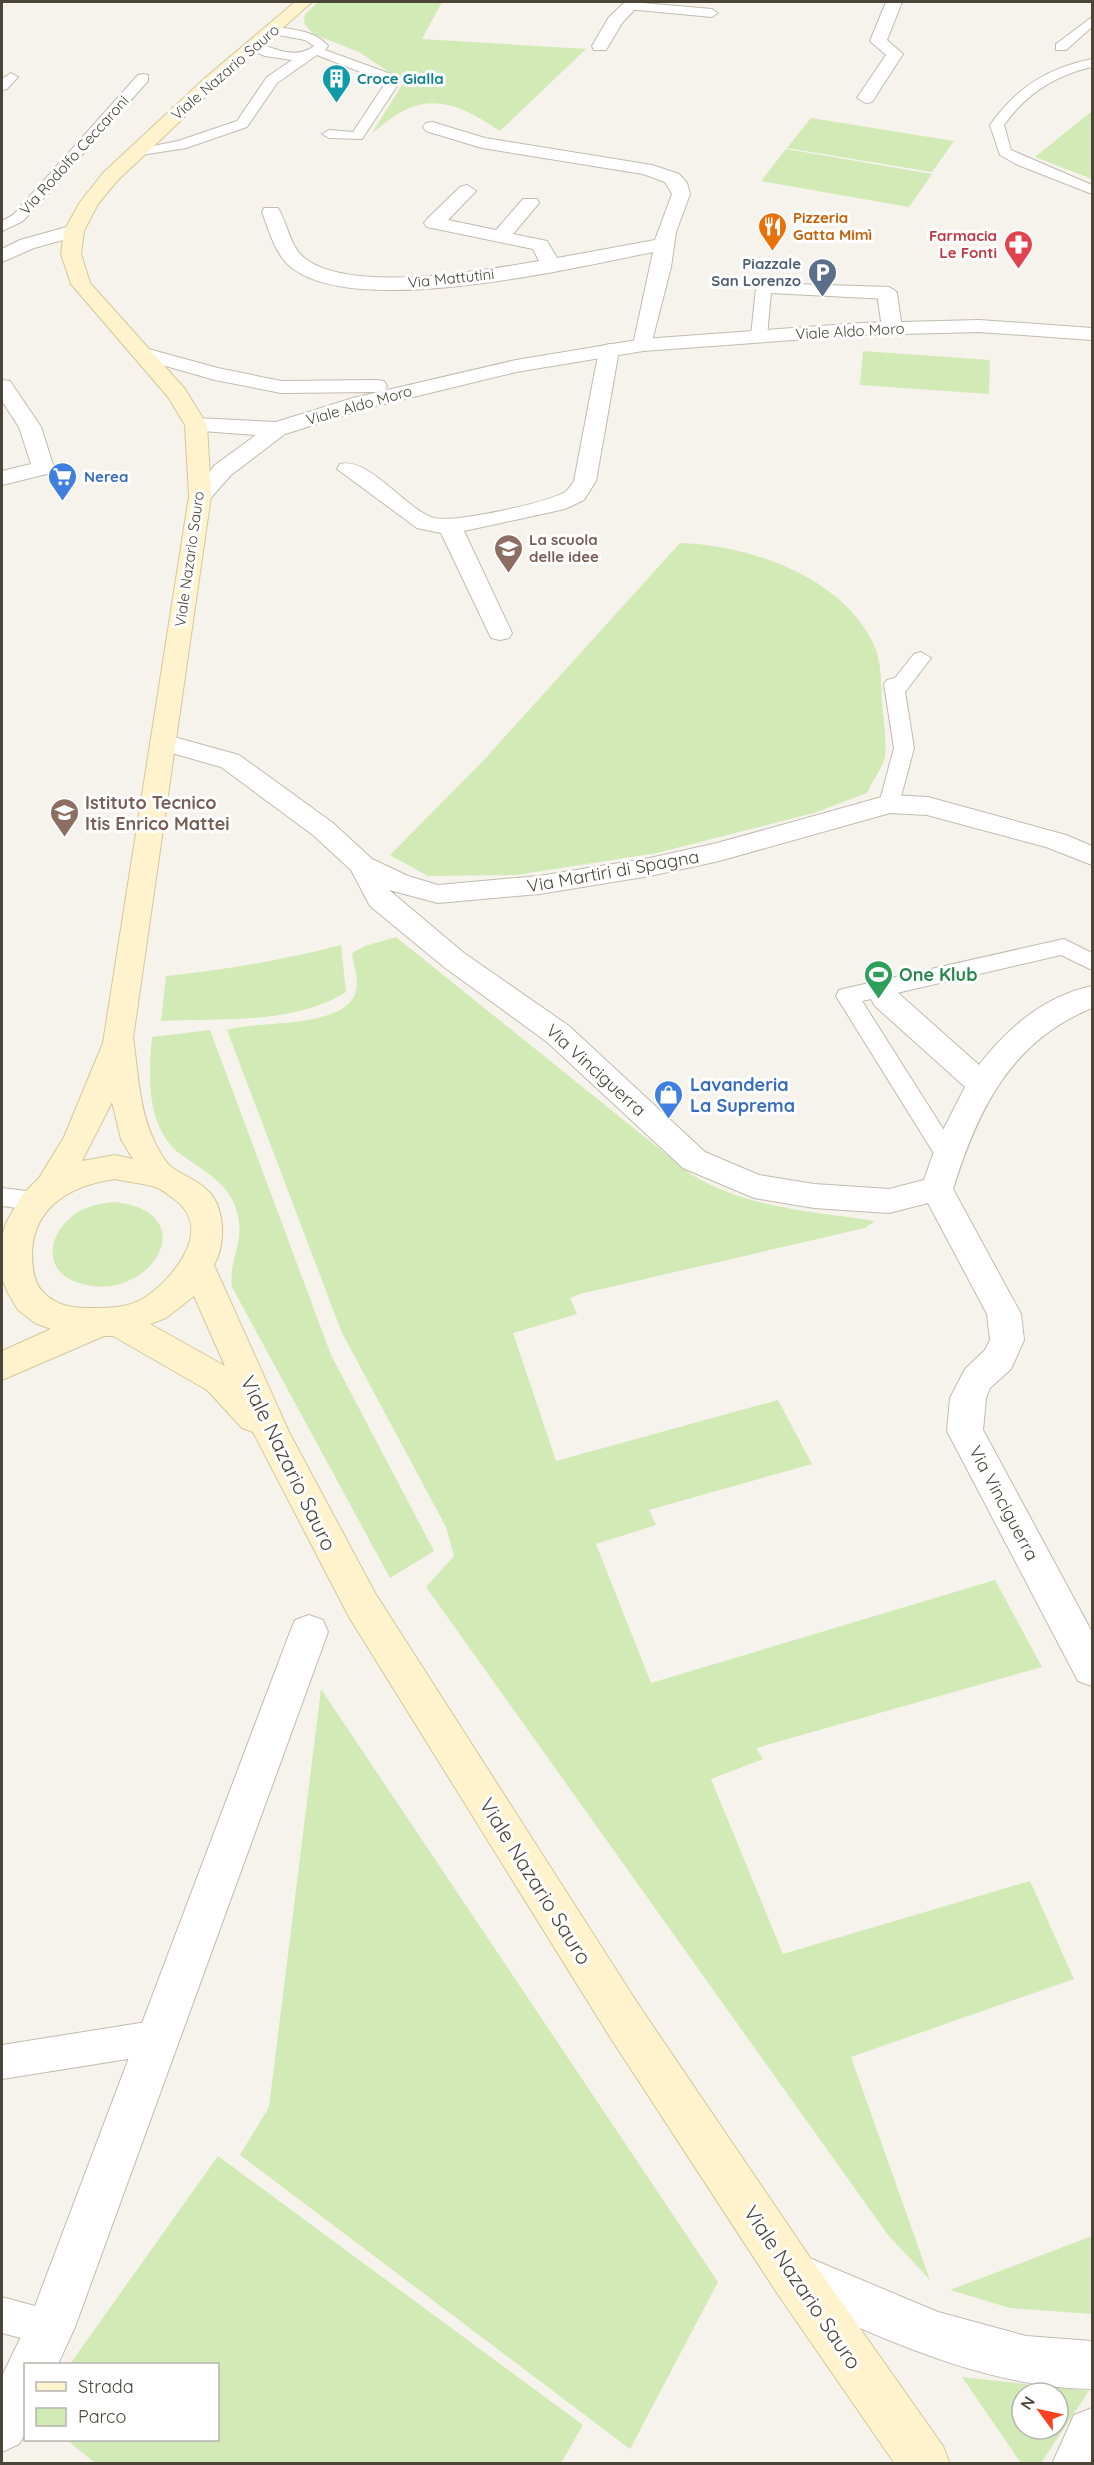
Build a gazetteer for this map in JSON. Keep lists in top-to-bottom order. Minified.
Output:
{"streets":{"main road":["Viale Nazario Sauro"],"street":["Via Rodolfo Ceccaroni","Via Mattutini","Viale Aldo Moro","Via Martiri di Spagna","Via Vinciguerra"]},"crossings":[["Viale Nazario Sauro","Via Rodolfo Ceccaroni"],["Viale Nazario Sauro","Viale Aldo Moro"],["Viale Nazario Sauro","Via Martiri di Spagna"],["Via Martiri di Spagna","Via Vinciguerra"]],"places":{"building":["Croce Gialla"],"restaurant":["Pizzeria Gatta Mimì"],"pharmacy":["Farmacia Le Fonti"],"parking":["Piazzale San Lorenzo"],"supermarket":["Nerea"],"school or university":["La scuola delle idee","Istituto Tecnico Itis Enrico Mattei"],"sports":["One Klub"],"shop":["Lavanderia La Suprema"]},"legend":["Strada","Parco"],"north":"top left"}
